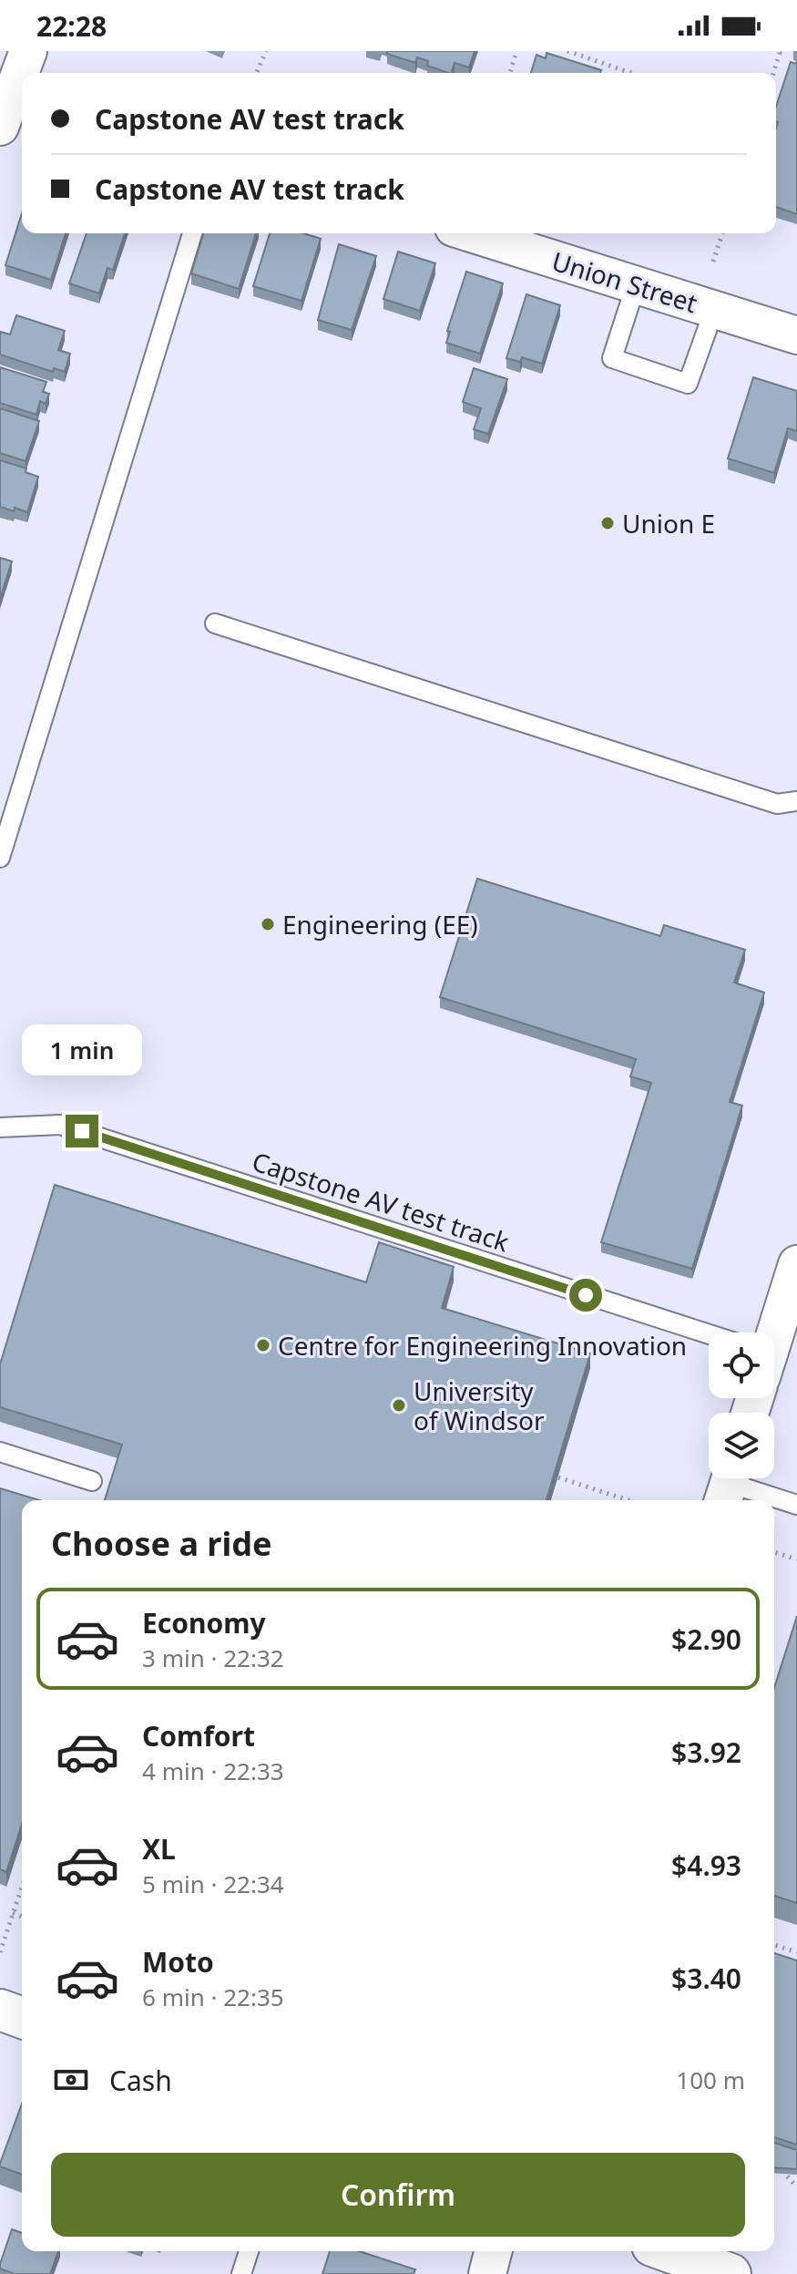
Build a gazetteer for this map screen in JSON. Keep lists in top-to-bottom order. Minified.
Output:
{"streets":{"street":["Union Street"],"lane":["Capstone AV test track"]},"places":["Union E","Engineering (EE)","Centre for Engineering Innovation","University of Windsor"],"page":{"status":"22:28","banner":["Capstone AV test track","Capstone AV test track"],"bubble":"1 min","heading":"Choose a ride","list":[{"name":"Economy","note":"3 min · 22:32","value":"$2.90"},{"name":"Comfort","note":"4 min · 22:33","value":"$3.92"},{"name":"XL","note":"5 min · 22:34","value":"$4.93"},{"name":"Moto","note":"6 min · 22:35","value":"$3.40"}],"pay":["Cash","100 m"],"buttons":"Confirm"}}
